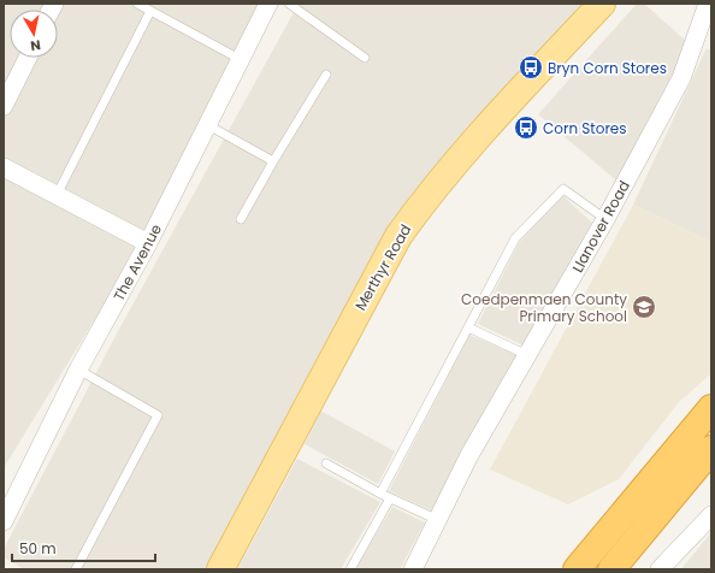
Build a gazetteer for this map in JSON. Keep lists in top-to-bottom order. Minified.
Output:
{"streets":{"main road":["Merthyr Road"],"street":["Llanover Road","The Avenue"]},"places":{"bus stop":["Bryn Corn Stores","Corn Stores"],"school or university":["Coedpenmaen County Primary School"]},"scale_bar":"50 m","north":"bottom"}
